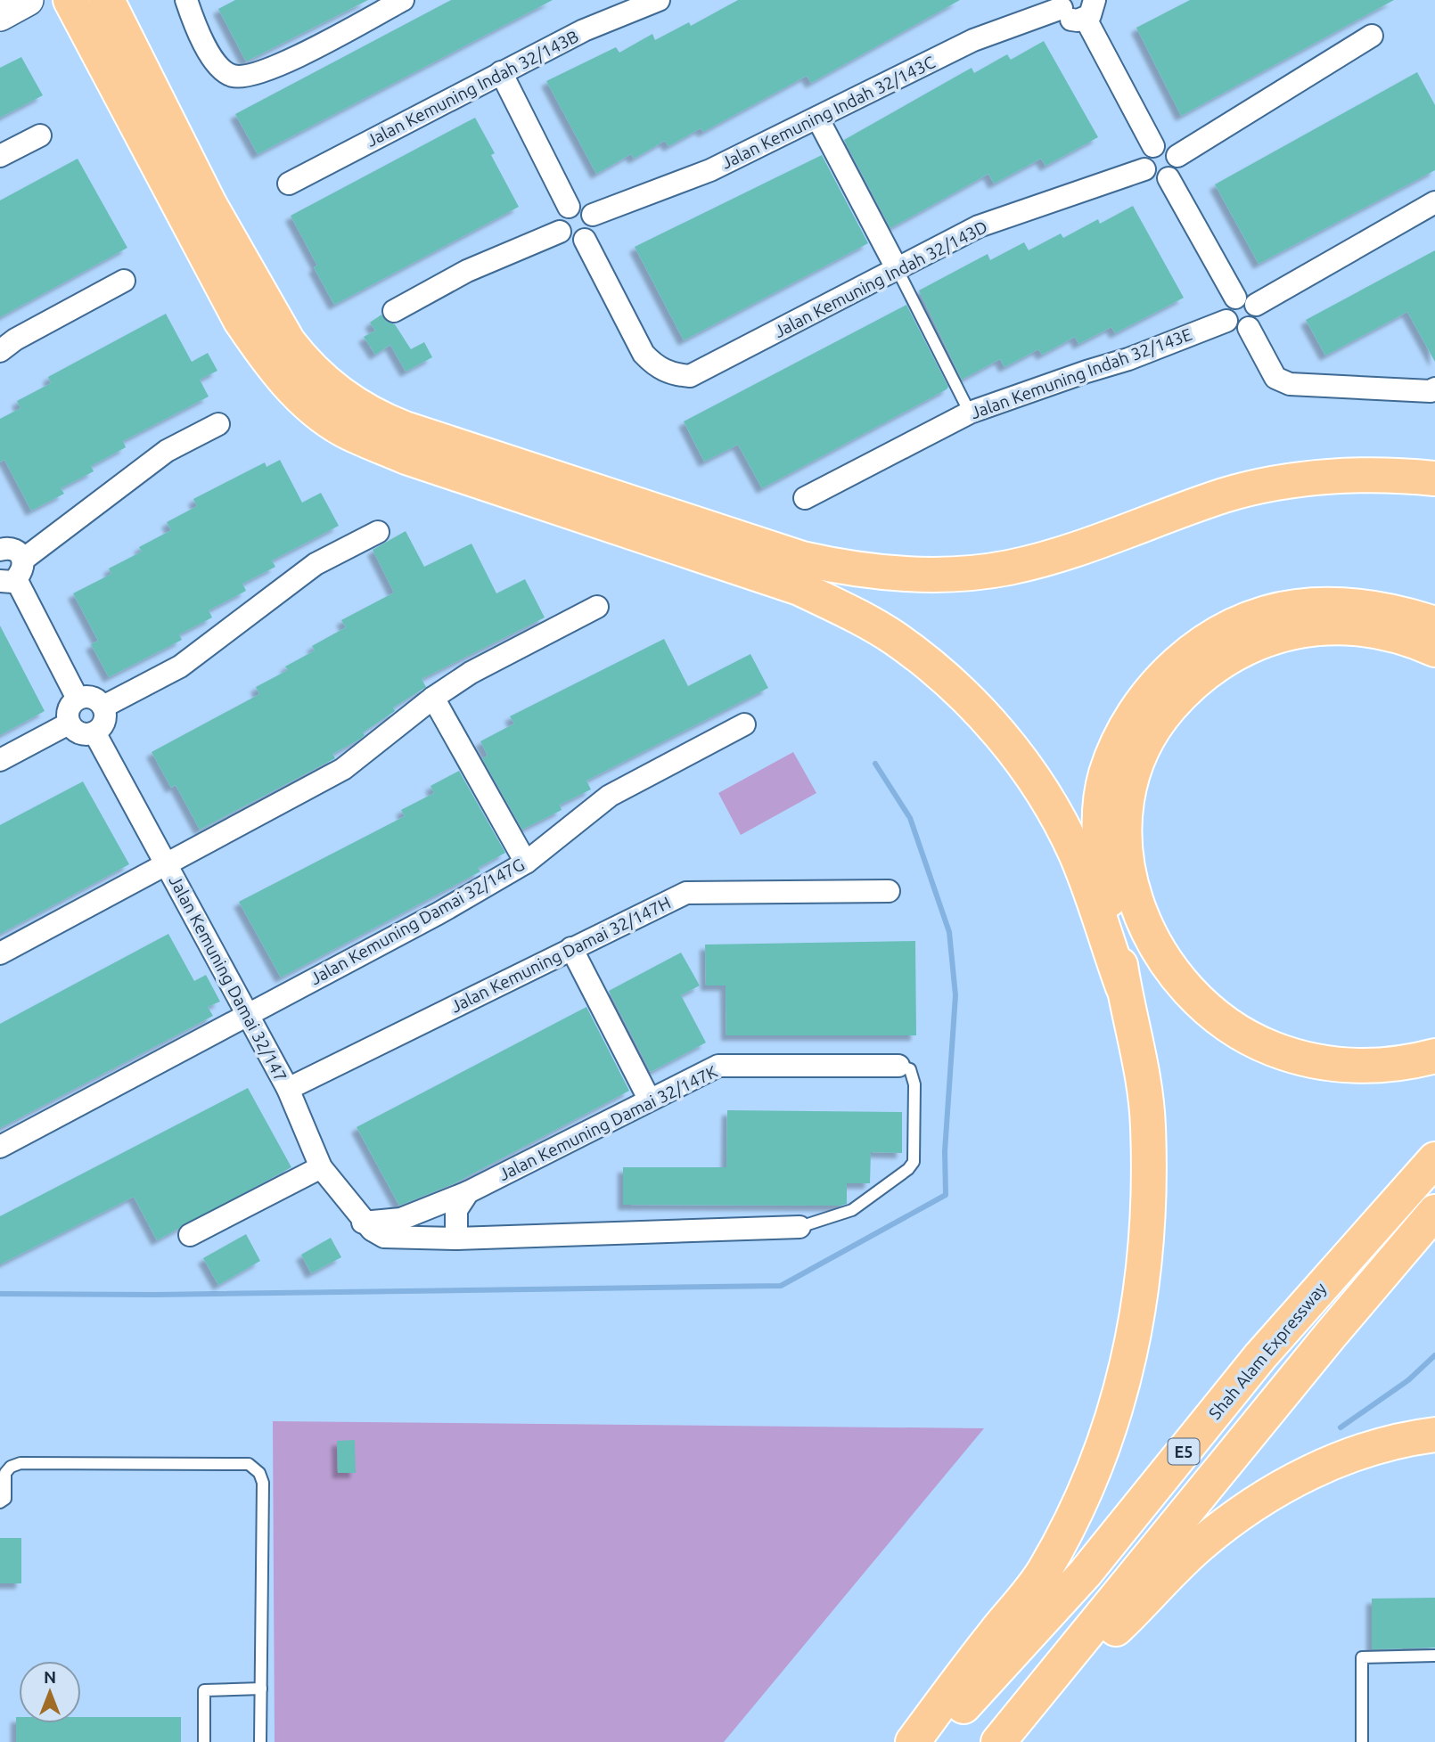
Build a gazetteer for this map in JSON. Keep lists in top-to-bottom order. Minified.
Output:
{"streets":{"highway":["Shah Alam Expressway","E5"],"street":["Jalan Kemuning Indah 32/143B","Jalan Kemuning Indah 32/143C","Jalan Kemuning Indah 32/143D","Jalan Kemuning Indah 32/143E","Jalan Kemuning Damai 32/147G","Jalan Kemuning Damai 32/147H","Jalan Kemuning Damai 32/147","Jalan Kemuning Damai 32/147K"]},"crossings":[["Jalan Kemuning Indah 32/143C","Jalan Kemuning Indah 32/143D"],["Jalan Kemuning Damai 32/147G","Jalan Kemuning Damai 32/147"],["Jalan Kemuning Damai 32/147H","Jalan Kemuning Damai 32/147"],["Jalan Kemuning Damai 32/147","Jalan Kemuning Damai 32/147K"]],"north":"top"}
